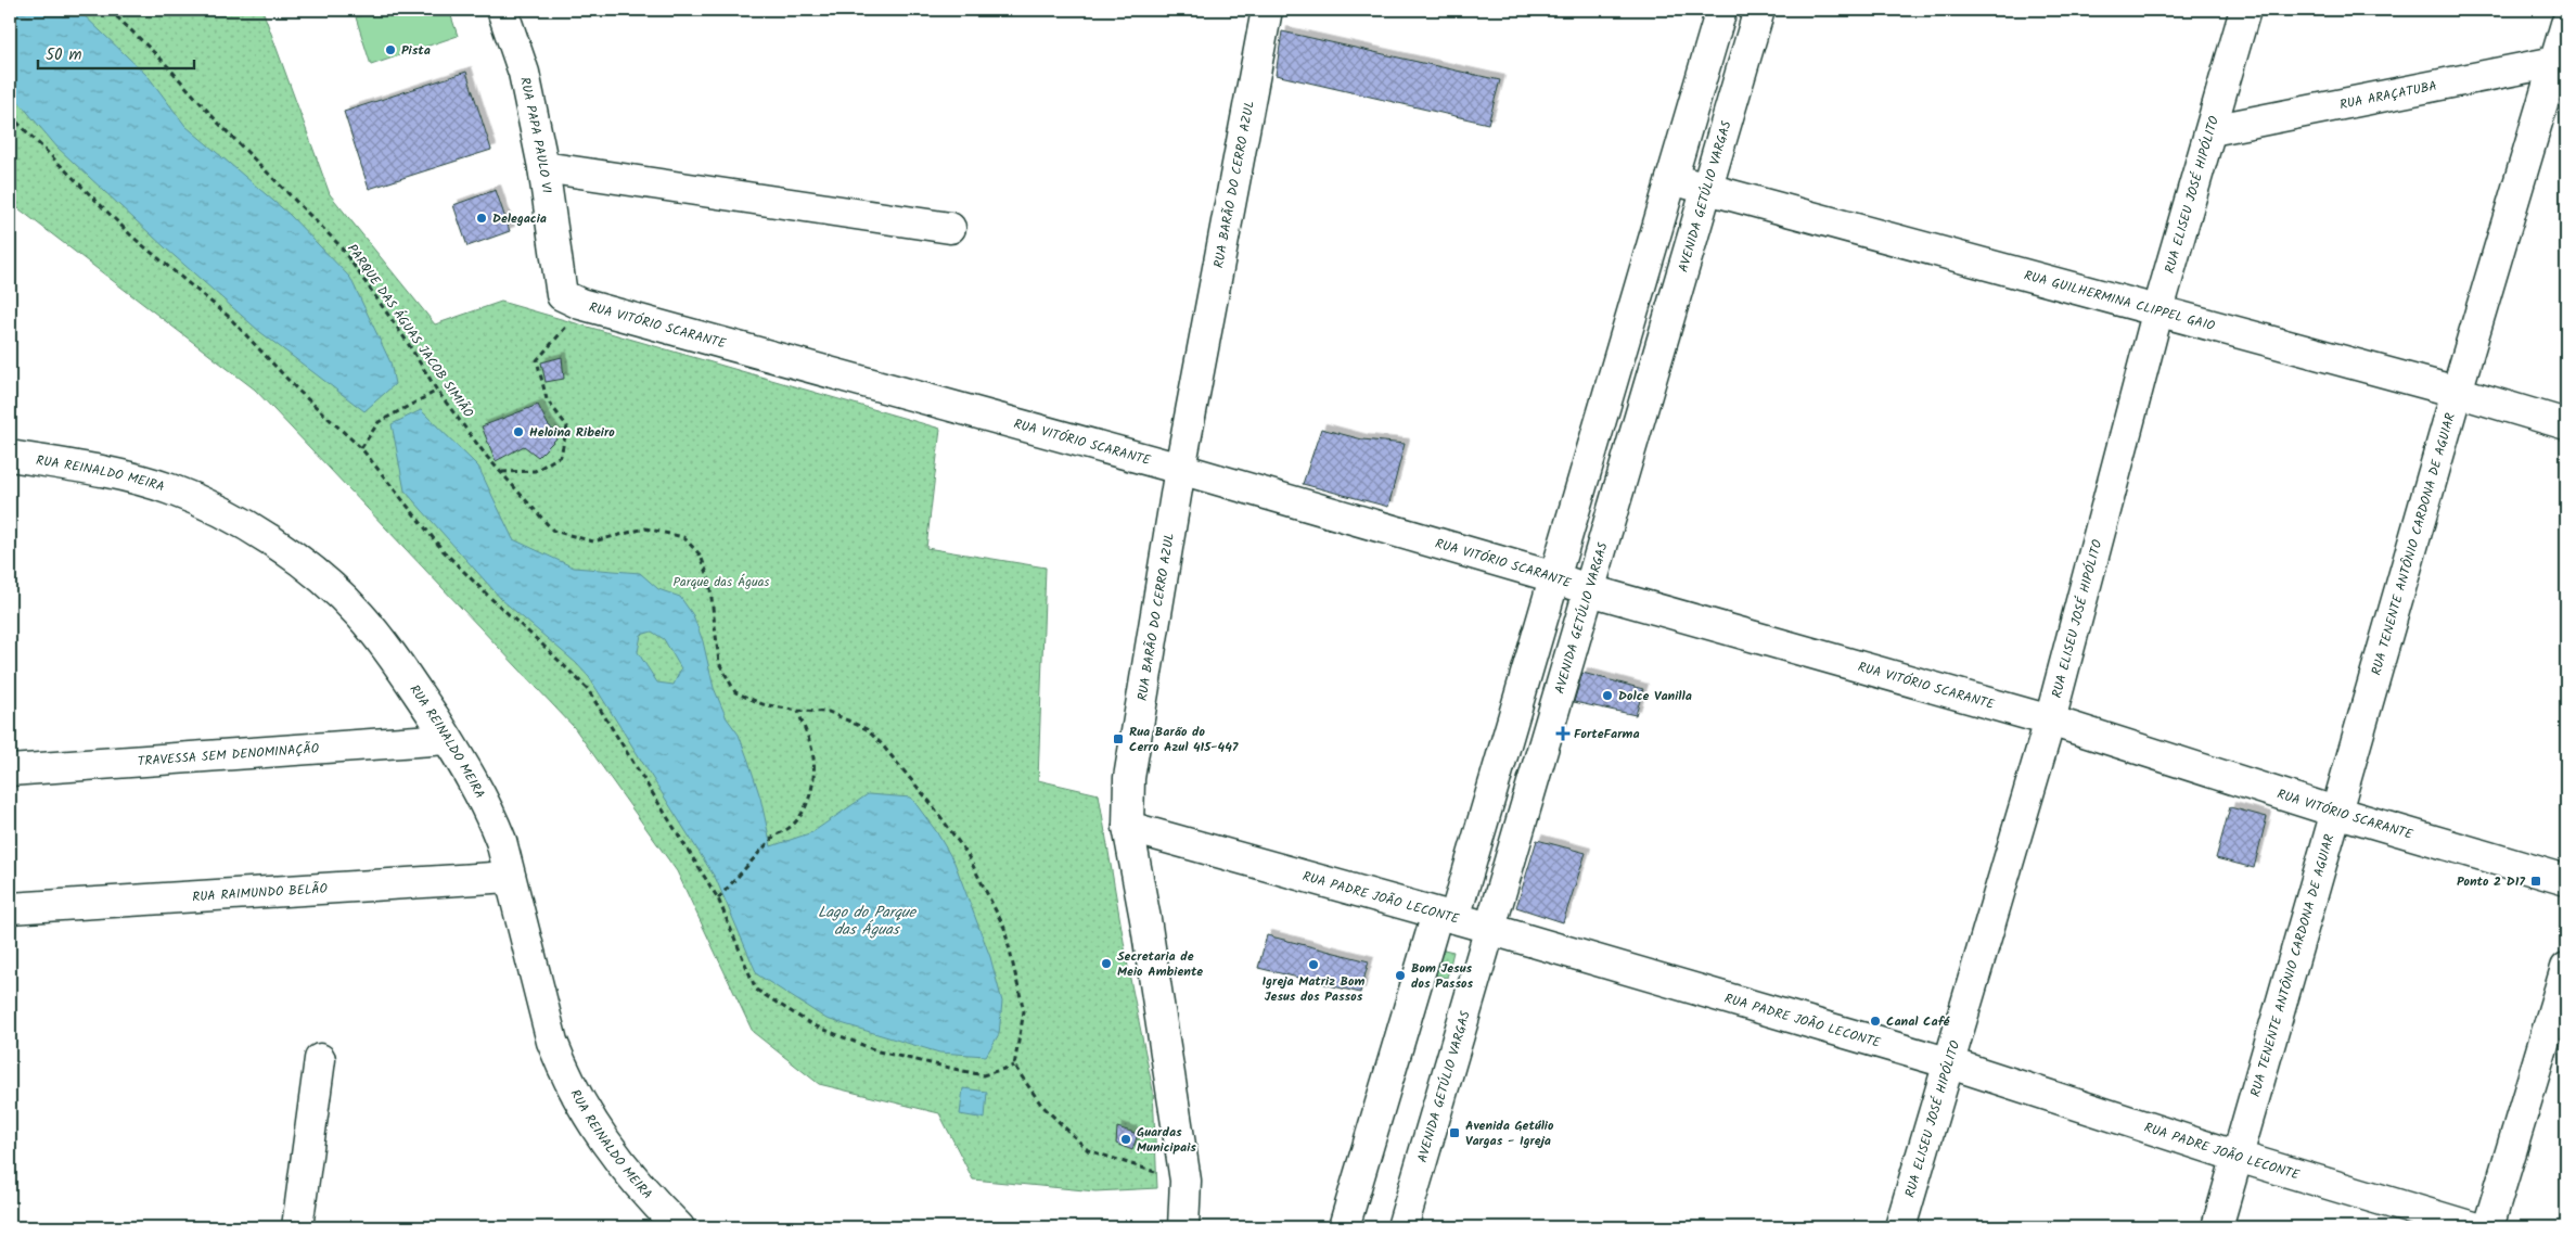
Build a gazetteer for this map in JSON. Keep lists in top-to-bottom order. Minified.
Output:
{"streets":{"street":["RUA ARAÇATUBA","RUA PAPA PAULO VI","RUA BARÃO DO CERRO AZUL","RUA ELISEU JOSÉ HIPÓLITO","AVENIDA GETÚLIO VARGAS","RUA GUILHERMINA CLIPPEL GAIO","RUA VITÓRIO SCARANTE","RUA REINALDO MEIRA","RUA TENENTE ANTÔNIO CARDONA DE AGUIAR","TRAVESSA SEM DENOMINAÇÃO","RUA RAIMUNDO BELÃO","RUA PADRE JOÃO LECONTE"],"path":["PARQUE DAS ÁGUAS JACOB SIMIÃO"]},"crossings":[["RUA ARAÇATUBA","RUA ELISEU JOSÉ HIPÓLITO"],["RUA ARAÇATUBA","RUA TENENTE ANTÔNIO CARDONA DE AGUIAR"],["RUA PAPA PAULO VI","RUA VITÓRIO SCARANTE"],["RUA BARÃO DO CERRO AZUL","RUA VITÓRIO SCARANTE"],["RUA BARÃO DO CERRO AZUL","RUA PADRE JOÃO LECONTE"],["RUA ELISEU JOSÉ HIPÓLITO","RUA GUILHERMINA CLIPPEL GAIO"],["RUA ELISEU JOSÉ HIPÓLITO","RUA VITÓRIO SCARANTE"],["RUA ELISEU JOSÉ HIPÓLITO","RUA PADRE JOÃO LECONTE"],["AVENIDA GETÚLIO VARGAS","RUA GUILHERMINA CLIPPEL GAIO"],["AVENIDA GETÚLIO VARGAS","RUA VITÓRIO SCARANTE"],["AVENIDA GETÚLIO VARGAS","RUA PADRE JOÃO LECONTE"],["RUA GUILHERMINA CLIPPEL GAIO","RUA TENENTE ANTÔNIO CARDONA DE AGUIAR"],["RUA VITÓRIO SCARANTE","RUA TENENTE ANTÔNIO CARDONA DE AGUIAR"],["RUA REINALDO MEIRA","TRAVESSA SEM DENOMINAÇÃO"],["RUA REINALDO MEIRA","RUA RAIMUNDO BELÃO"],["RUA TENENTE ANTÔNIO CARDONA DE AGUIAR","RUA PADRE JOÃO LECONTE"]],"water":["Lago do Parque das Águas"],"parks":["Parque das Águas"],"places":{"other":["Pista","Delegacia","Heloina Ribeiro","Dolce Vanilla","Secretaria de Meio Ambiente","Igreja Matriz Bom Jesus dos Passos","Bom Jesus dos Passos","Canal Café","Guardas Municipais"],"health":["ForteFarma"],"transit":["Rua Barão do Cerro Azul 415-447","Ponto 2 D17","Avenida Getúlio Vargas - Igreja"]},"scale_bar":"50 m"}
